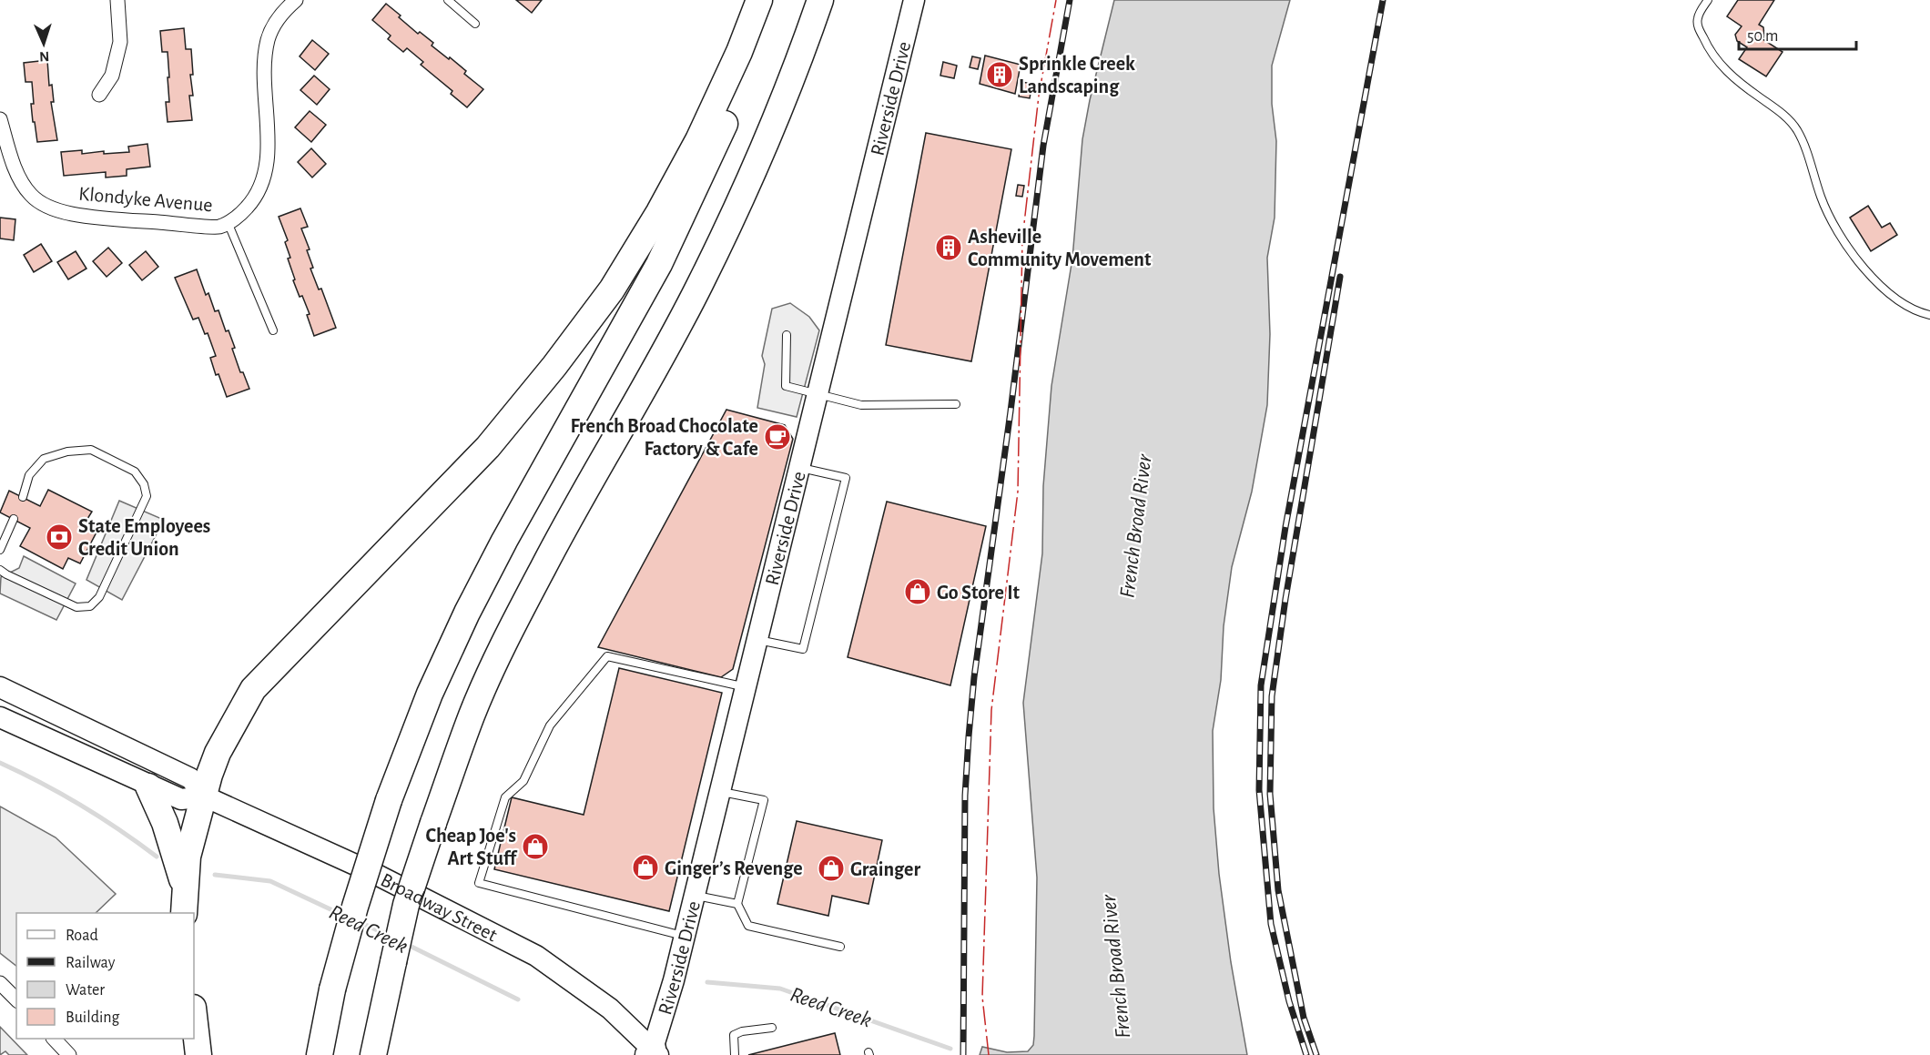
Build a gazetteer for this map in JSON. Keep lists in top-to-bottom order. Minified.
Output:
{"streets":{"main road":["Riverside Drive","Broadway Street"],"street":["Klondyke Avenue"]},"crossings":[["Riverside Drive","Broadway Street"]],"water":["French Broad River","Reed Creek"],"places":{"building":["Sprinkle Creek Landscaping","Asheville Community Movement"],"cafe":["French Broad Chocolate Factory & Cafe"],"bank":["State Employees Credit Union"],"shop":["Go Store It","Cheap Joe's Art Stuff","Ginger’s Revenge","Grainger"]},"legend":["Road","Railway","Water","Building"],"scale_bar":"50 m","north":"bottom"}
